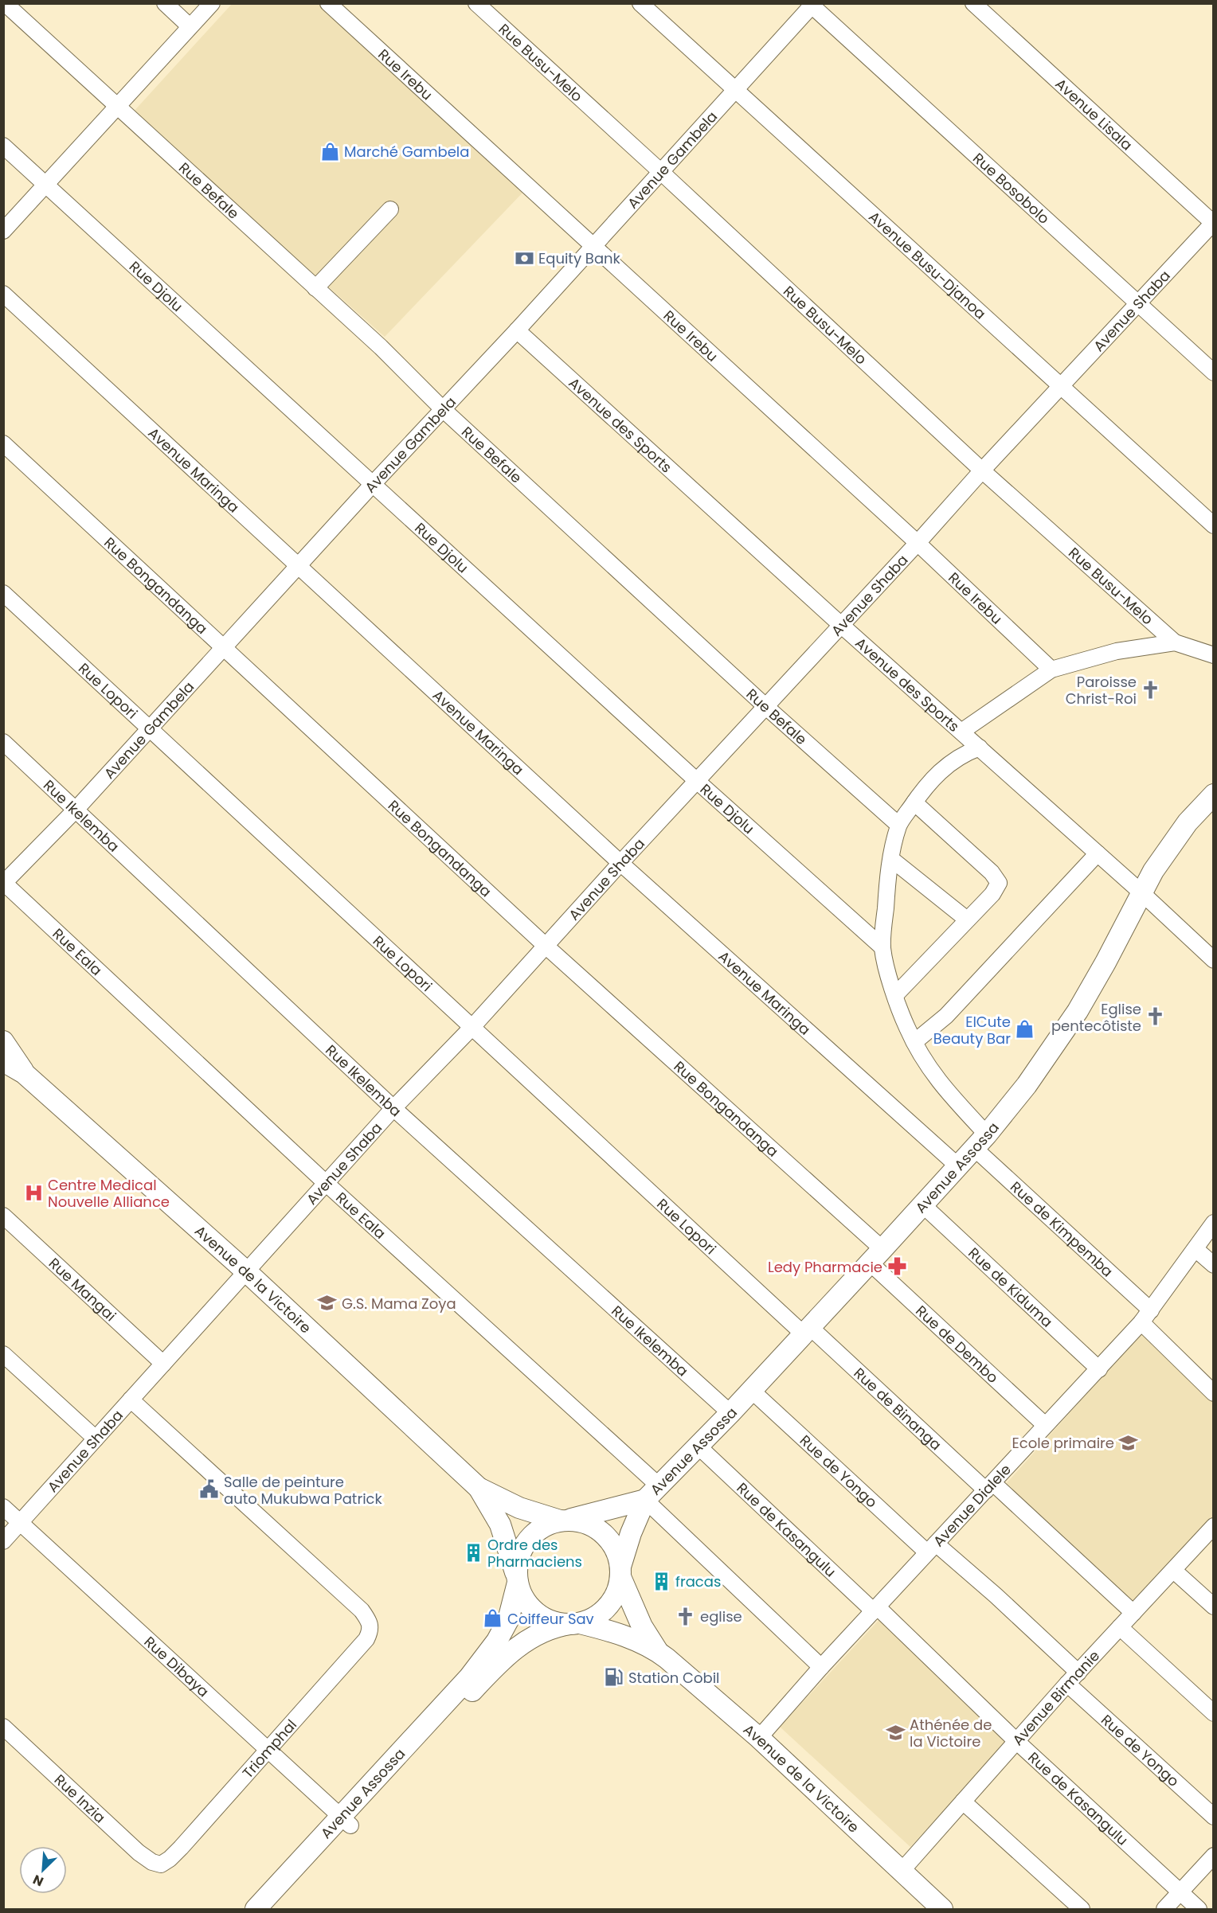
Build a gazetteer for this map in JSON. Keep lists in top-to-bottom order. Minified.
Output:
{"streets":{"main road":["Avenue Assossa","Avenue de la Victoire"],"street":["Rue Busu-Melo","Rue Irebu","Avenue Lisala","Avenue Gambela","Rue Bosobolo","Rue Befale","Avenue Busu-Djanoa","Rue Djolu","Avenue Shaba","Avenue des Sports","Avenue Maringa","Rue Bongandanga","Rue Lopori","Rue Ikelemba","Rue Eala","Rue de Kimpemba","Rue de Kiduma","Rue Mangai","Rue de Dembo","Rue de Binanga","Rue de Yongo","Avenue Dialele","Rue de Kasangulu","Rue Dibaya","Avenue Birmanie","Triomphal","Rue Inzia"]},"crossings":[["Rue Busu-Melo","Avenue Gambela"],["Rue Busu-Melo","Avenue Shaba"],["Rue Irebu","Avenue Gambela"],["Rue Irebu","Avenue Shaba"],["Avenue Lisala","Avenue Shaba"],["Avenue Gambela","Rue Bosobolo"],["Avenue Gambela","Rue Befale"],["Avenue Gambela","Avenue Busu-Djanoa"],["Avenue Gambela","Rue Djolu"],["Avenue Gambela","Avenue des Sports"],["Avenue Gambela","Avenue Maringa"],["Avenue Gambela","Rue Bongandanga"],["Avenue Gambela","Rue Lopori"],["Avenue Gambela","Rue Ikelemba"],["Avenue Gambela","Rue Eala"],["Rue Bosobolo","Avenue Shaba"],["Rue Befale","Avenue Shaba"],["Rue Befale","Rue de Kimpemba"],["Avenue Busu-Djanoa","Avenue Shaba"],["Rue Djolu","Avenue Shaba"],["Rue Djolu","Rue de Kimpemba"],["Avenue Shaba","Avenue des Sports"],["Avenue Shaba","Avenue Maringa"],["Avenue Shaba","Rue Bongandanga"],["Avenue Shaba","Rue Lopori"],["Avenue Shaba","Rue Ikelemba"],["Avenue Shaba","Rue Eala"],["Avenue Shaba","Avenue de la Victoire"],["Avenue Shaba","Rue Mangai"],["Avenue Shaba","Rue Dibaya"],["Avenue Shaba","Triomphal"],["Avenue des Sports","Avenue Assossa"],["Avenue Maringa","Avenue Assossa"],["Rue Bongandanga","Avenue Assossa"],["Rue Bongandanga","Rue de Dembo"],["Rue Lopori","Avenue Assossa"],["Rue Lopori","Rue de Binanga"],["Rue Ikelemba","Avenue Assossa"],["Rue Eala","Avenue Assossa"],["Avenue Assossa","Rue de Kimpemba"],["Avenue Assossa","Rue de Kiduma"],["Avenue Assossa","Rue de Dembo"],["Avenue Assossa","Rue de Binanga"],["Avenue Assossa","Rue de Yongo"],["Avenue Assossa","Rue de Kasangulu"],["Avenue Assossa","Rue Dibaya"],["Rue de Kimpemba","Avenue Dialele"],["Avenue de la Victoire","Avenue Dialele"],["Avenue de la Victoire","Avenue Birmanie"],["Rue de Kiduma","Avenue Dialele"],["Rue de Dembo","Avenue Dialele"],["Rue de Binanga","Avenue Dialele"],["Rue de Binanga","Avenue Birmanie"],["Rue de Yongo","Avenue Dialele"],["Rue de Yongo","Avenue Birmanie"],["Avenue Dialele","Rue de Kasangulu"],["Rue de Kasangulu","Avenue Birmanie"],["Rue Dibaya","Triomphal"],["Triomphal","Rue Inzia"]],"places":{"shop":["Marché Gambela","ElCute Beauty Bar","Coiffeur Sav"],"bank":["Equity Bank"],"church":["Paroisse Christ-Roi","Eglise pentecôtiste","eglise"],"hospital":["Centre Medical Nouvelle Alliance"],"pharmacy":["Ledy Pharmacie"],"school or university":["G.S. Mama Zoya","Ecole primaire","Athénée de la Victoire"],"public building":["Salle de peinture auto Mukubwa Patrick"],"building":["Ordre des Pharmaciens","fracas"],"fuel station":["Station Cobil"]},"north":"bottom left"}
